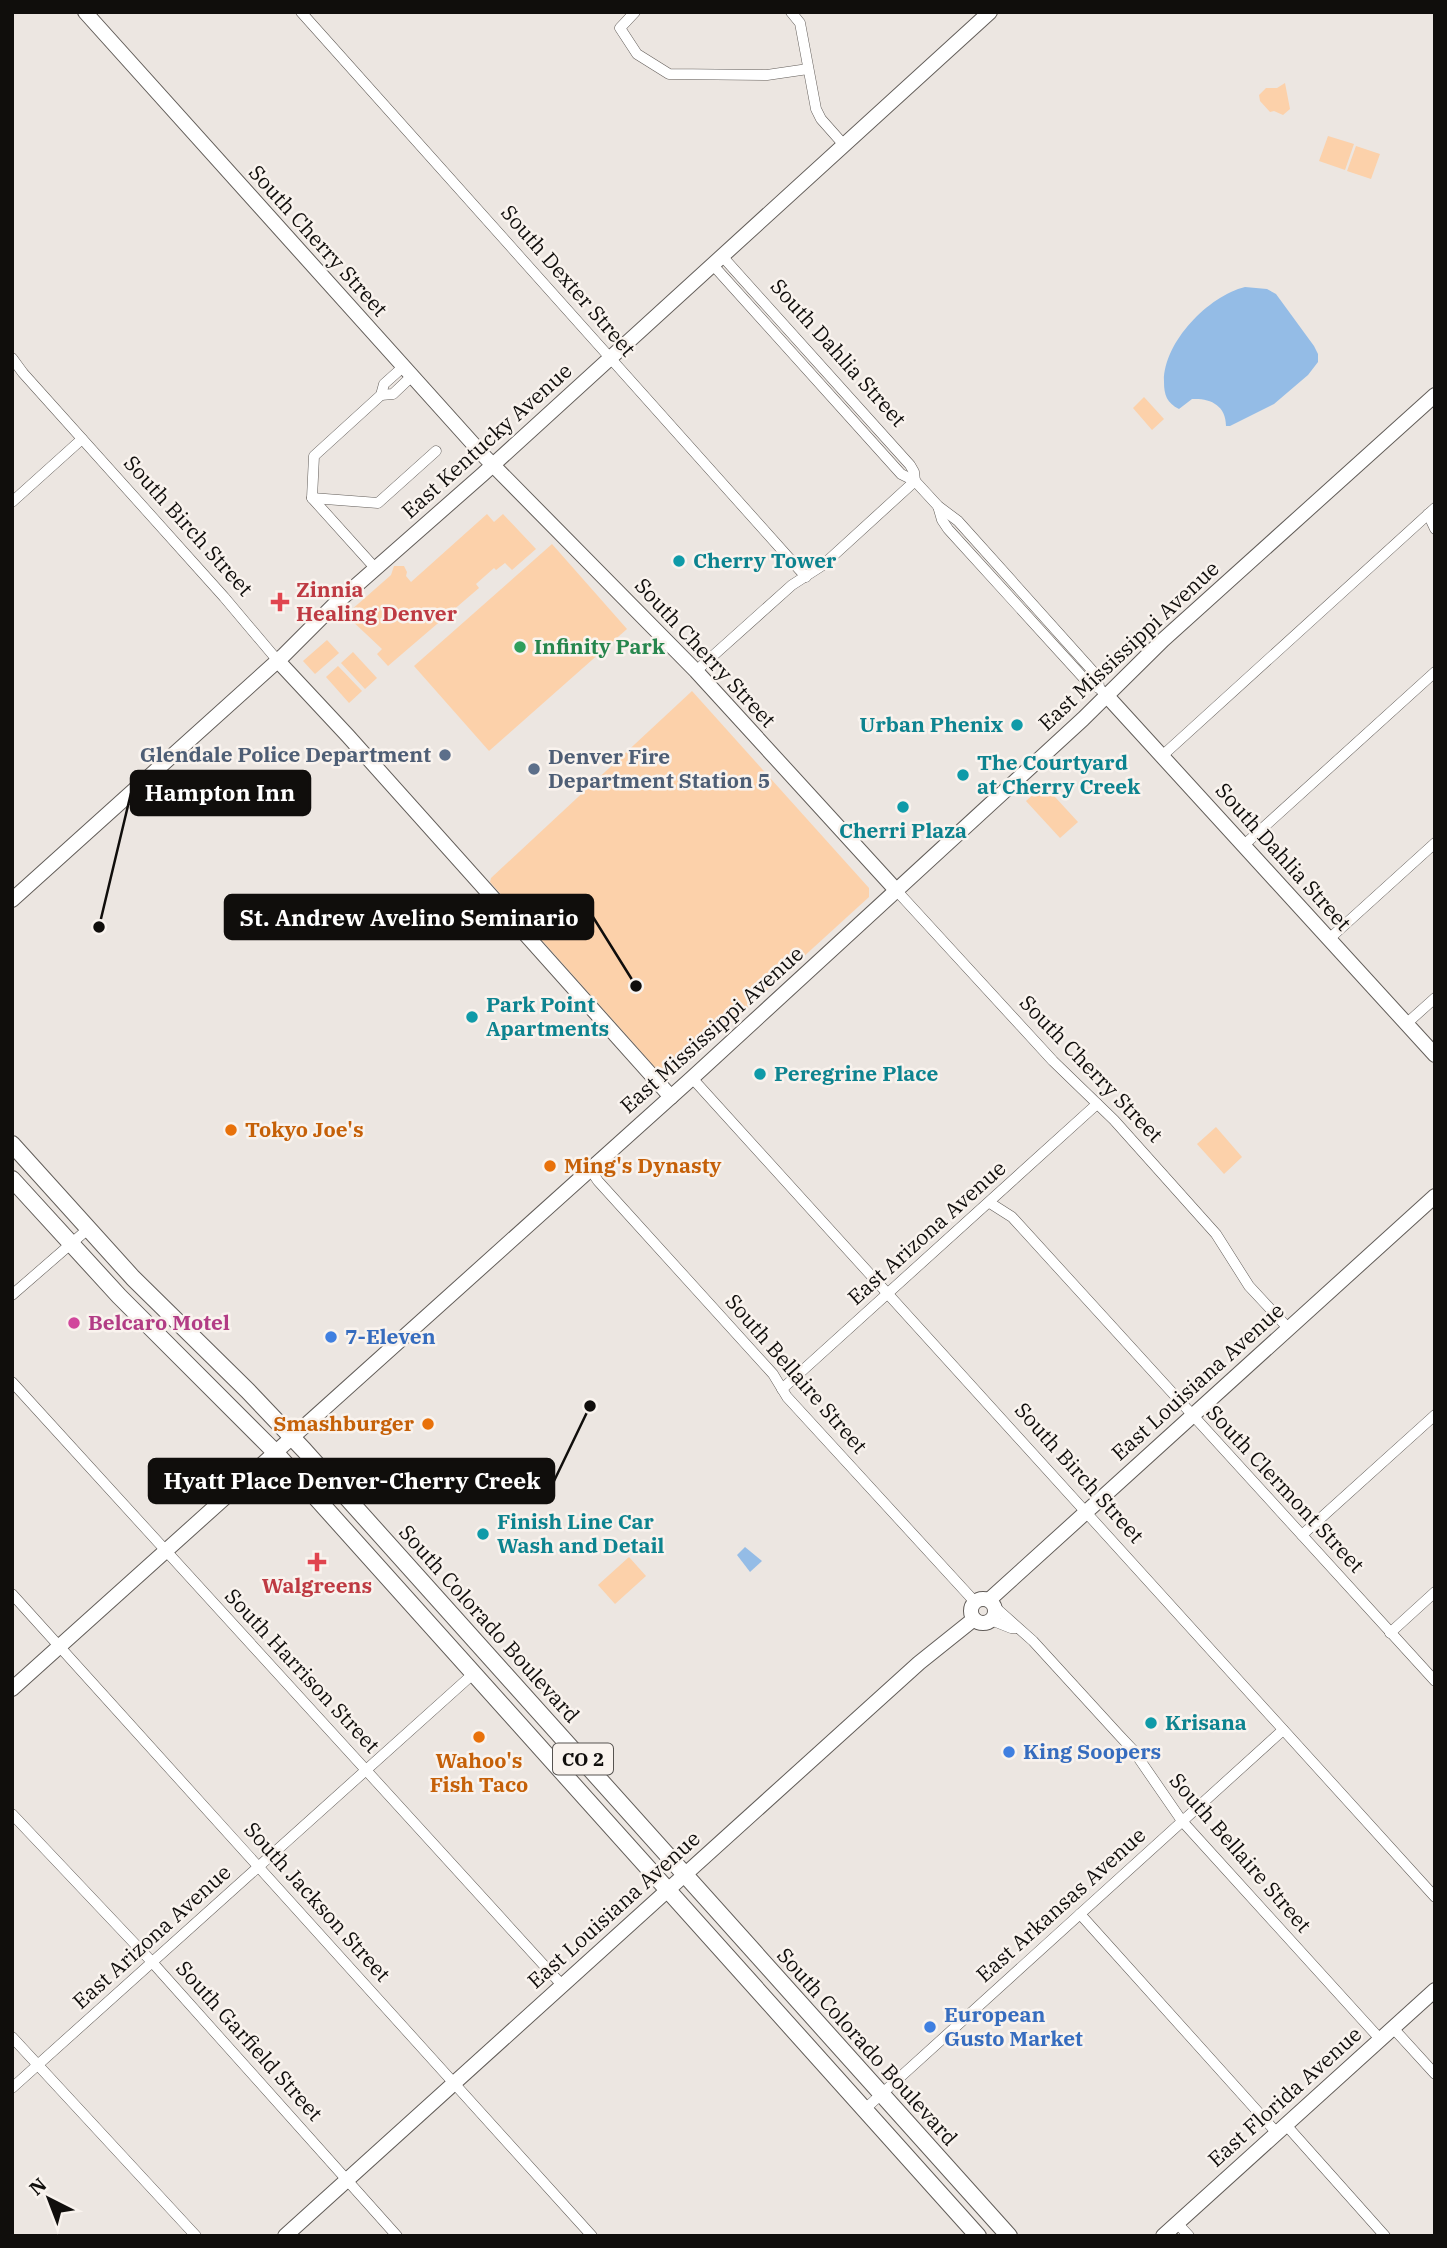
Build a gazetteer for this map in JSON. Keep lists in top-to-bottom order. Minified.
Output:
{"streets":{"main road":["South Colorado Boulevard","CO 2"],"street":["South Cherry Street","South Dexter Street","South Dahlia Street","East Kentucky Avenue","South Birch Street","East Mississippi Avenue","East Arizona Avenue","South Bellaire Street","East Louisiana Avenue","South Clermont Street","South Harrison Street","South Jackson Street","East Arkansas Avenue","South Garfield Street","East Florida Avenue"]},"crossings":[["South Cherry Street","East Kentucky Avenue"],["South Cherry Street","East Mississippi Avenue"],["South Cherry Street","East Arizona Avenue"],["South Cherry Street","East Louisiana Avenue"],["South Dexter Street","East Kentucky Avenue"],["South Dahlia Street","East Kentucky Avenue"],["South Dahlia Street","East Mississippi Avenue"],["East Kentucky Avenue","South Birch Street"],["South Birch Street","East Mississippi Avenue"],["South Birch Street","East Arizona Avenue"],["South Birch Street","East Louisiana Avenue"],["South Birch Street","East Arkansas Avenue"],["East Mississippi Avenue","South Bellaire Street"],["East Mississippi Avenue","South Colorado Boulevard"],["East Mississippi Avenue","South Harrison Street"],["East Mississippi Avenue","South Jackson Street"],["East Arizona Avenue","South Bellaire Street"],["East Arizona Avenue","South Clermont Street"],["East Arizona Avenue","South Colorado Boulevard"],["East Arizona Avenue","South Harrison Street"],["East Arizona Avenue","South Jackson Street"],["East Arizona Avenue","South Garfield Street"],["South Bellaire Street","East Louisiana Avenue"],["South Bellaire Street","East Arkansas Avenue"],["South Bellaire Street","East Florida Avenue"],["East Louisiana Avenue","South Clermont Street"],["East Louisiana Avenue","South Colorado Boulevard"],["East Louisiana Avenue","South Harrison Street"],["East Louisiana Avenue","South Jackson Street"],["East Louisiana Avenue","South Garfield Street"],["South Colorado Boulevard","East Arkansas Avenue"]],"places":{"other":["Cherry Tower","Infinity Park","Urban Phenix","Glendale Police Department","Denver Fire Department Station 5","The Courtyard at Cherry Creek","Cherri Plaza","Hampton Inn","St. Andrew Avelino Seminario","Park Point Apartments","Peregrine Place","Tokyo Joe's","Ming's Dynasty","Belcaro Motel","7-Eleven","Hyatt Place Denver-Cherry Creek","Smashburger","Finish Line Car Wash and Detail","Krisana","Wahoo's Fish Taco","King Soopers","European Gusto Market"],"health":["Zinnia Healing Denver","Walgreens"]},"north":"top left"}
